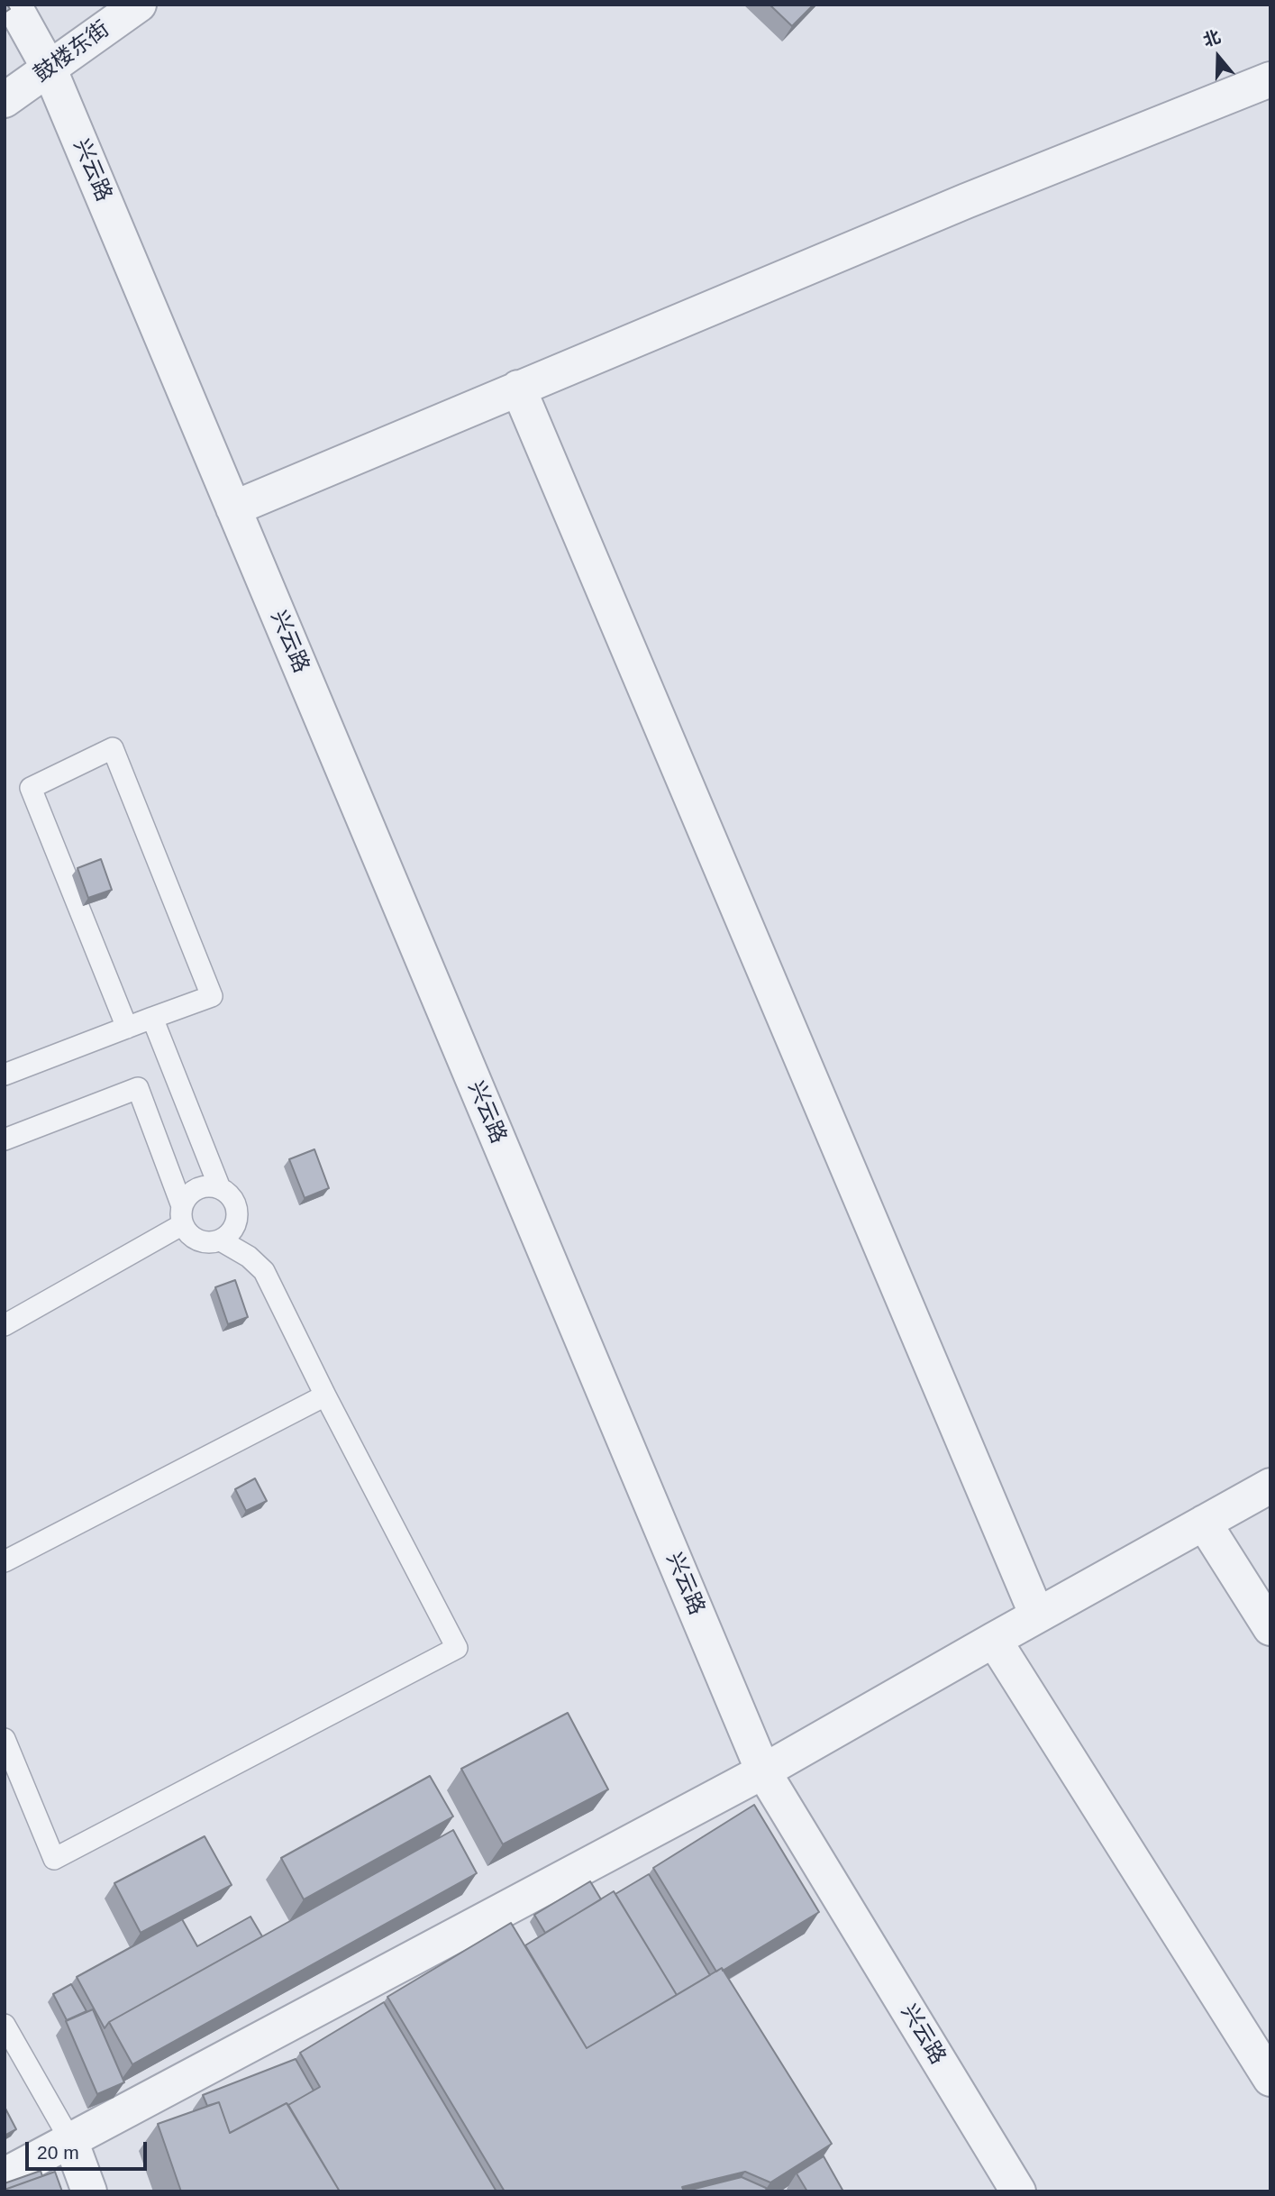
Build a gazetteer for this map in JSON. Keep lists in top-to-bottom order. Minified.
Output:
{"streets":{"street":["鼓楼东街","兴云路"]},"crossings":[["鼓楼东街","兴云路"]],"scale_bar":"20 m","north":"top"}
